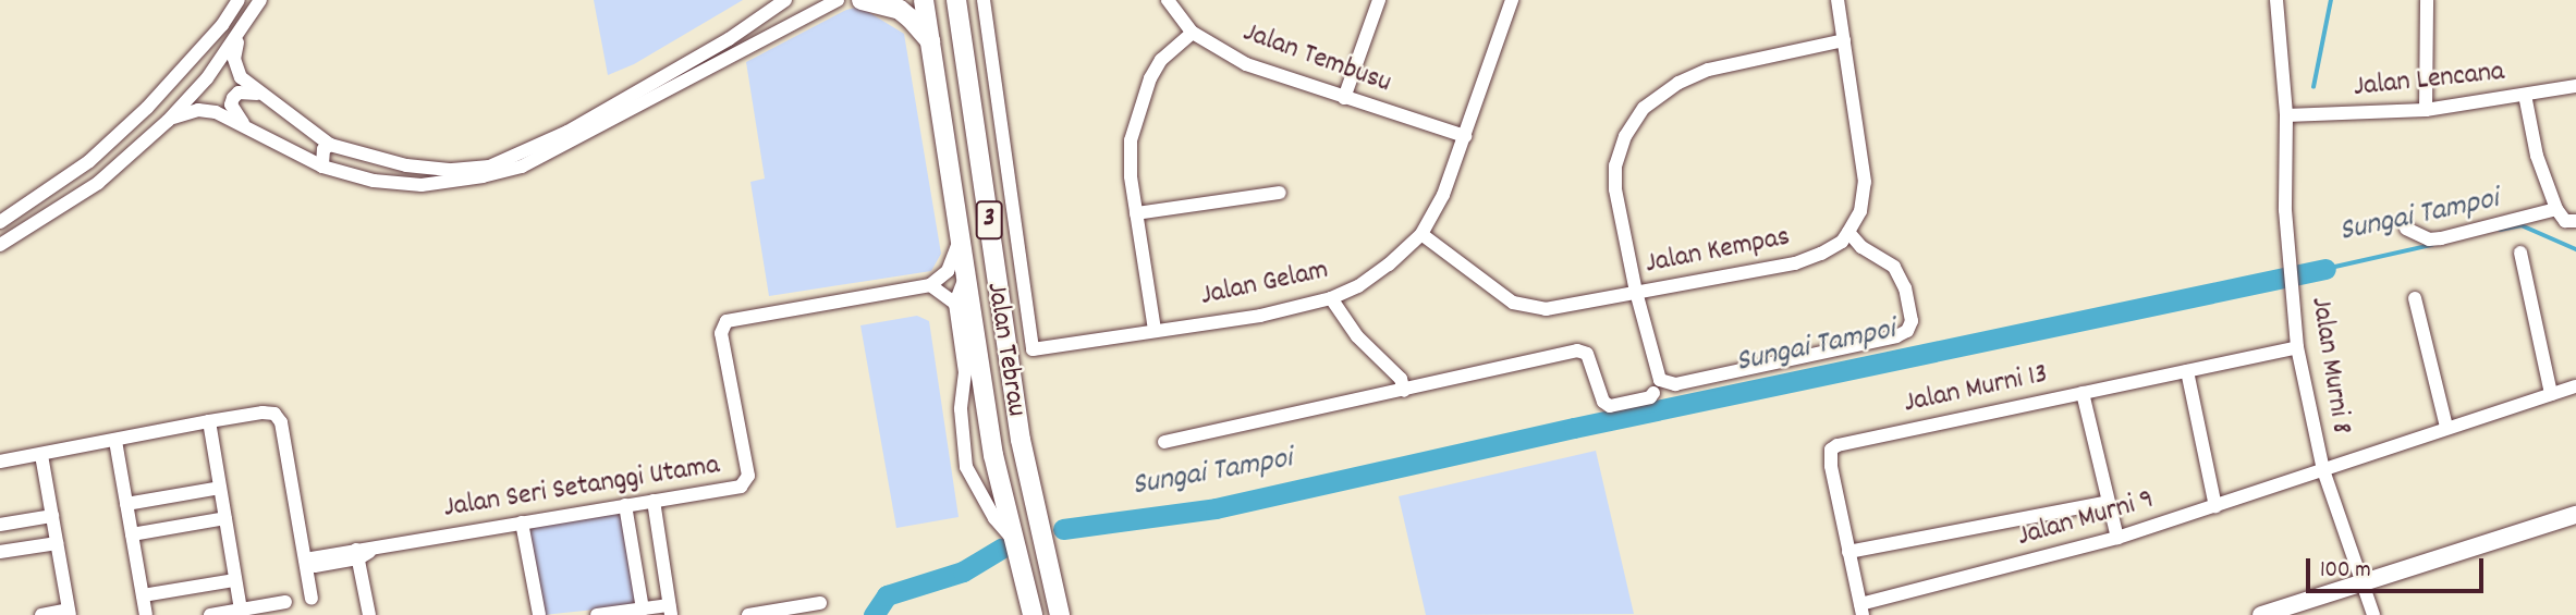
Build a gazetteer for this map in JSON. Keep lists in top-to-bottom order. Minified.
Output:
{"streets":{"highway":["3","Jalan Tebrau"],"street":["Jalan Tembusu","Jalan Lencana","Jalan Kempas","Jalan Gelam","Jalan Murni 8","Jalan Murni 13","Jalan Seri Setanggi Utama","Jalan Murni 9"]},"crossings":[["Jalan Tembusu","Jalan Gelam"],["Jalan Lencana","Jalan Murni 8"],["Jalan Kempas","Jalan Gelam"],["Jalan Murni 8","Jalan Murni 13"],["Jalan Murni 8","Jalan Murni 9"],["Jalan Murni 13","Jalan Murni 9"]],"water":["Sungai Tampoi"],"scale_bar":"100 m"}
